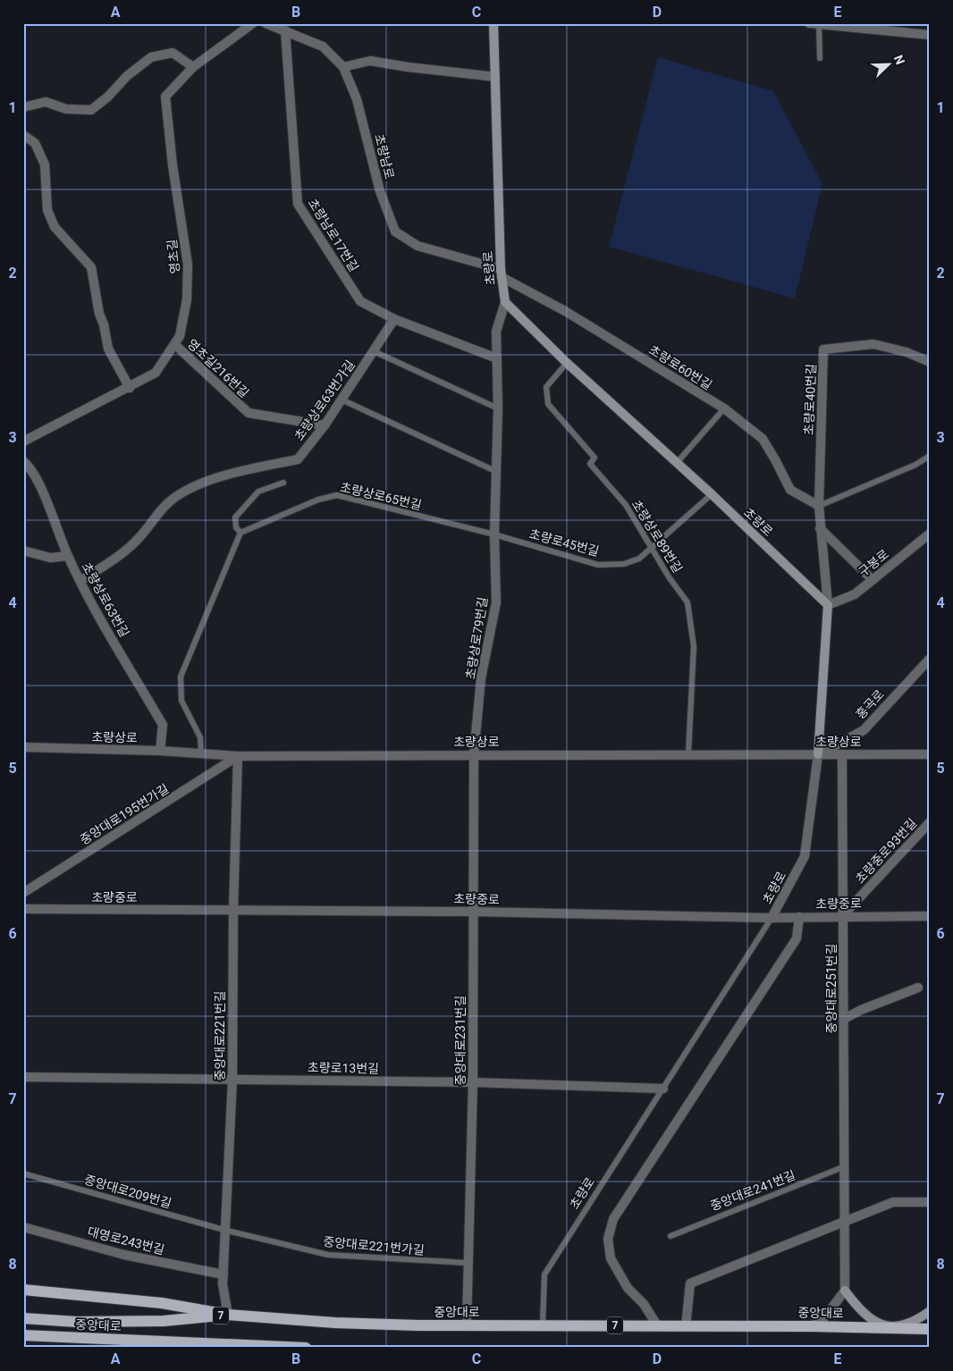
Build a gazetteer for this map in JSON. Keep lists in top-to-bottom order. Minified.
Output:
{"streets":{"main road":["초량로","중앙대로","7"],"street":["초량남로","초량남로17번길","영초길","초량로60번길","영초길216번길","초량로40번길","초량상로63번가길","구봉로","초량상로63번길","초량상로79번길","홍곡로","초량상로","중앙대로195번가길","초량중로93번길","초량중로","중앙대로251번길","중앙대로221번길","중앙대로231번길","초량로13번길","대영로243번길"],"lane":["초량상로65번길","초량상로89번길","초량로45번길","중앙대로241번길","중앙대로209번길","중앙대로221번가길"]},"crossings":[["초량남로","초량남로17번길"],["초량남로","초량로"],["초량남로","초량로60번길"],["초량남로17번길","초량상로63번가길"],["초량남로17번길","초량상로79번길"],["영초길","영초길216번길"],["초량로","초량로60번길"],["초량로","초량로40번길"],["초량로","초량상로89번길"],["초량로","초량로45번길"],["초량로","구봉로"],["초량로","초량상로79번길"],["초량로","홍곡로"],["초량로","초량상로"],["초량로","초량중로"],["초량로","초량로13번길"],["초량로","중앙대로"],["초량로60번길","초량로40번길"],["영초길216번길","초량상로63번가길"],["초량로40번길","구봉로"],["초량상로63번가길","초량상로63번길"],["초량상로65번길","초량로45번길"],["초량상로65번길","초량상로79번길"],["초량상로89번길","초량로45번길"],["초량상로89번길","초량상로"],["초량로45번길","초량상로79번길"],["초량상로63번길","초량상로"],["초량상로79번길","초량상로"],["초량상로79번길","중앙대로231번길"],["홍곡로","초량상로"],["초량상로","중앙대로195번가길"],["초량상로","중앙대로251번길"],["초량상로","중앙대로221번길"],["초량상로","중앙대로231번길"],["중앙대로195번가길","중앙대로221번길"],["초량중로93번길","초량중로"],["초량중로93번길","중앙대로251번길"],["초량중로","중앙대로251번길"],["초량중로","중앙대로221번길"],["초량중로","중앙대로231번길"],["중앙대로251번길","중앙대로241번길"],["중앙대로221번길","초량로13번길"],["중앙대로221번길","중앙대로209번길"],["중앙대로221번길","대영로243번길"],["중앙대로221번길","중앙대로221번가길"],["중앙대로221번길","중앙대로"],["중앙대로231번길","초량로13번길"],["중앙대로231번길","중앙대로221번가길"],["중앙대로231번길","중앙대로"],["중앙대로209번길","중앙대로221번가길"]],"north":"top right","grid":{"columns":["A","B","C","D","E"],"rows":["1","2","3","4","5","6","7","8"]}}
